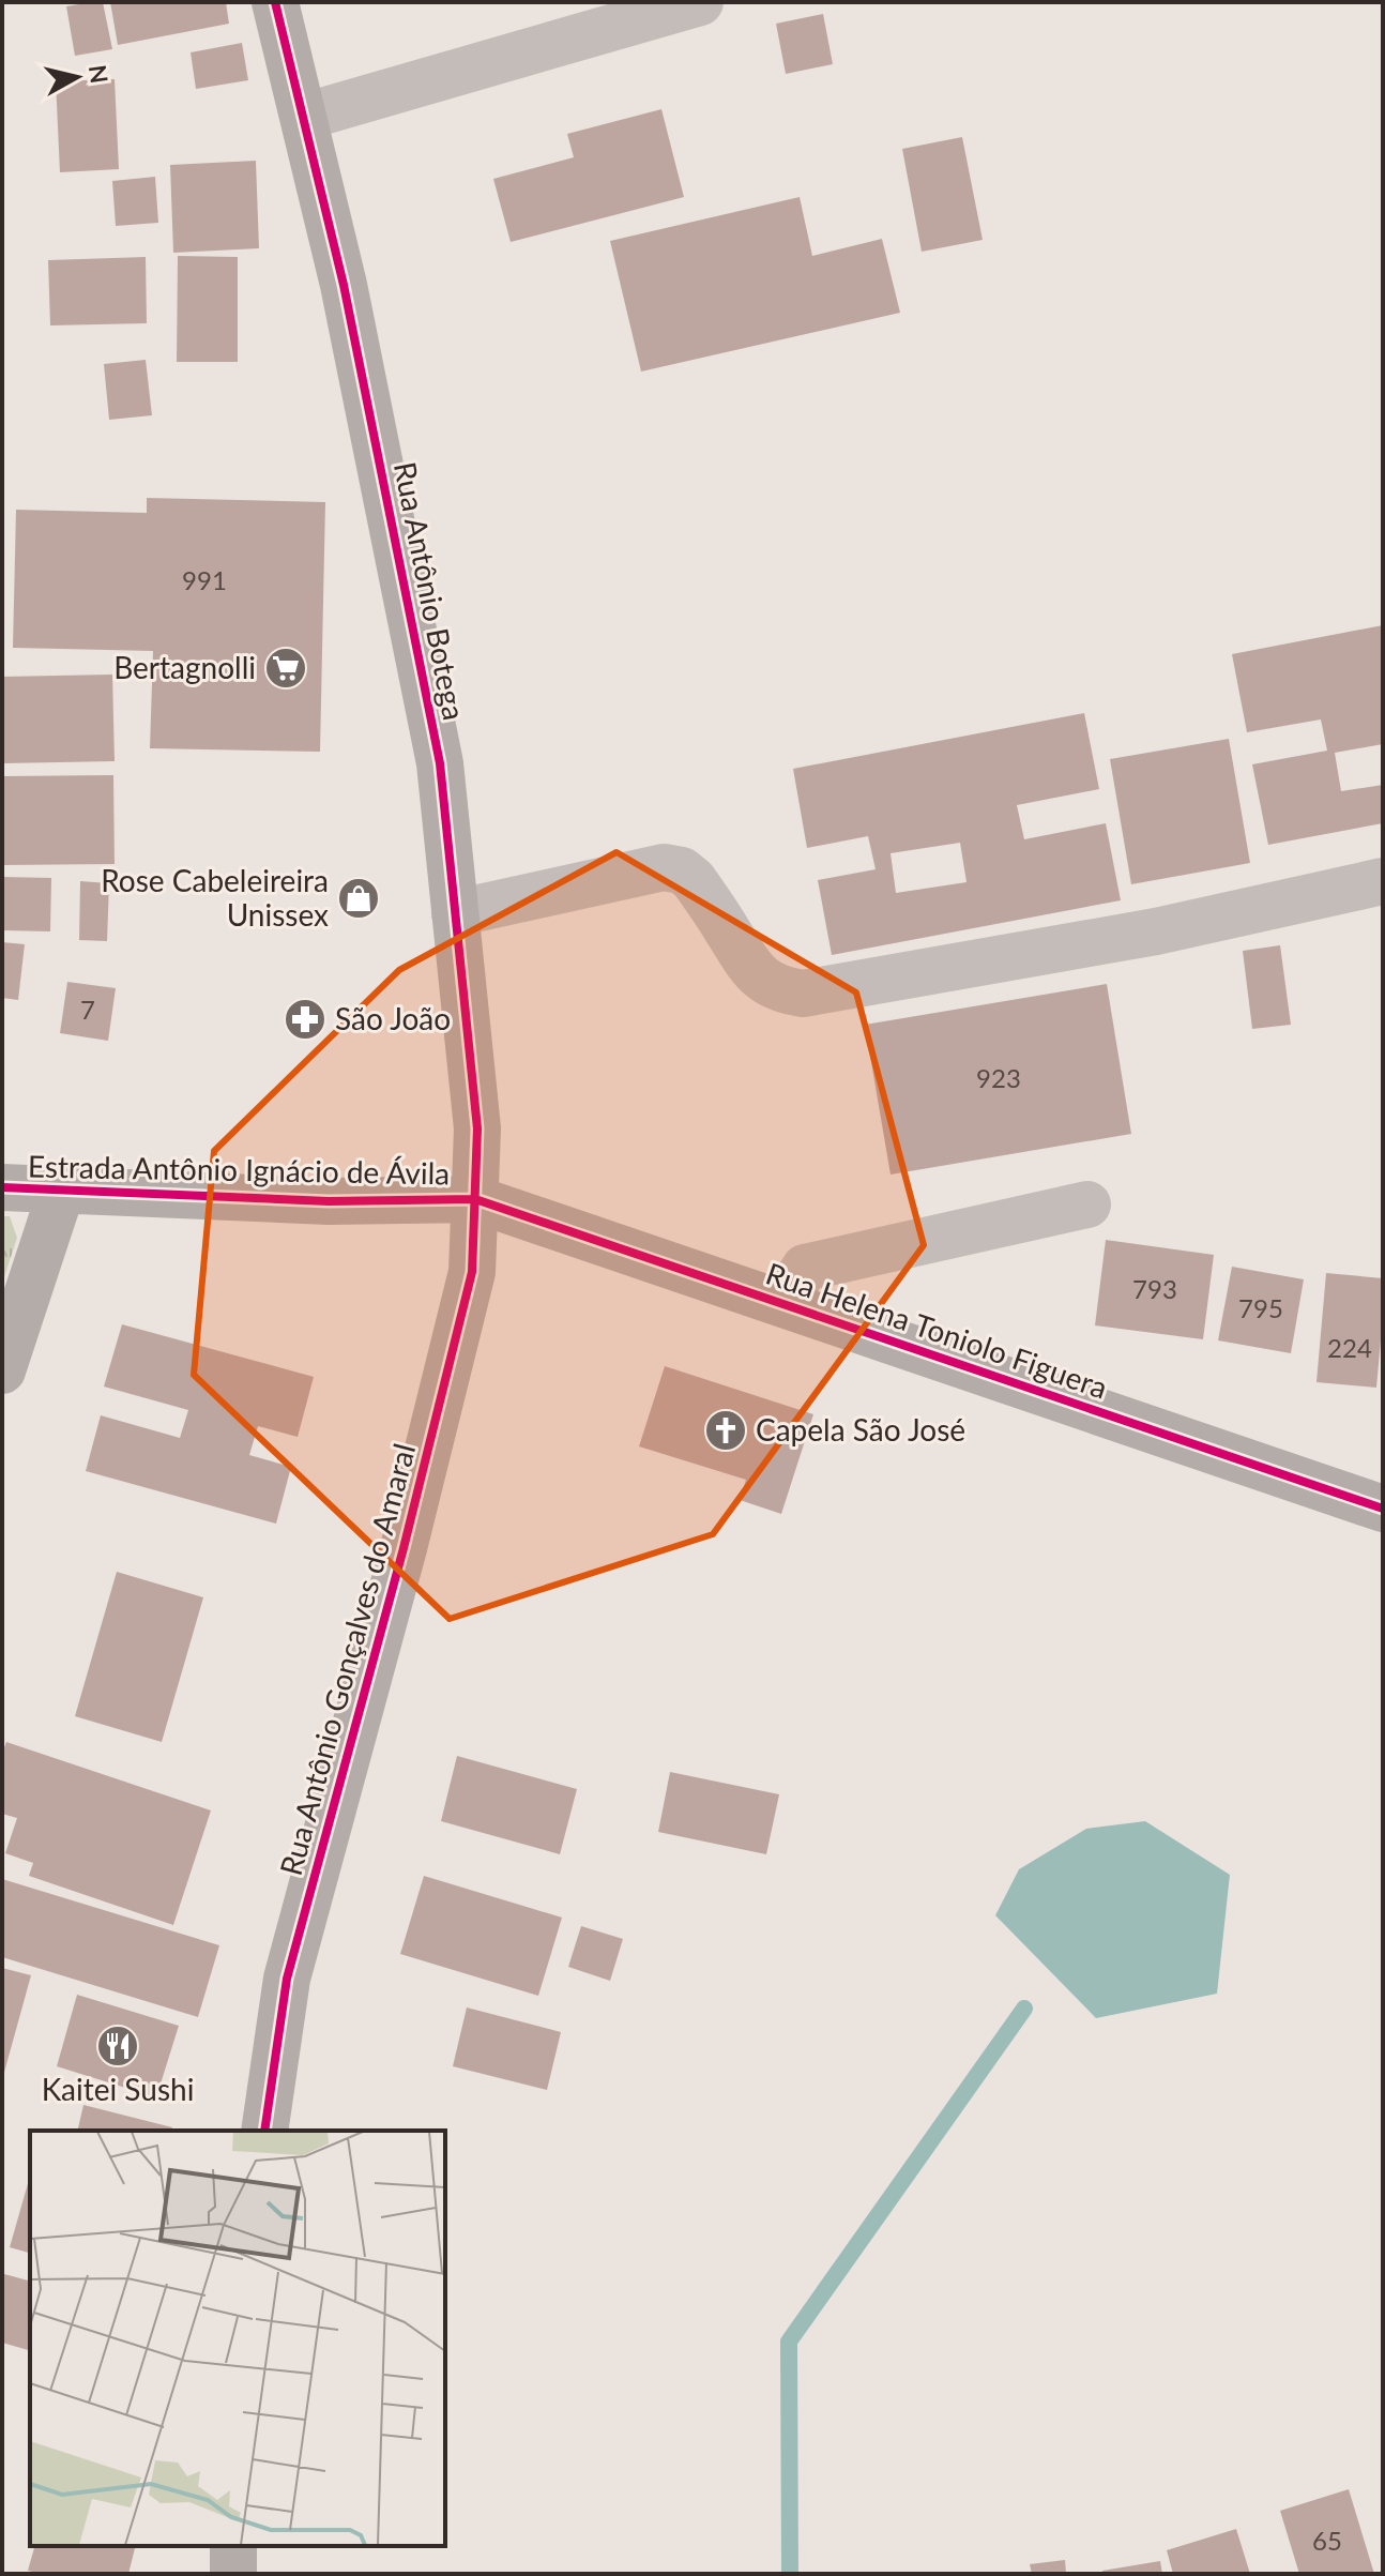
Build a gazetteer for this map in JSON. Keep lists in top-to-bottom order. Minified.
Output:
{"streets":{"street":["Rua Antônio Botega","Estrada Antônio Ignácio de Ávila","Rua Helena Toniolo Figuera","Rua Antônio Gonçalves do Amaral"]},"crossings":[["Rua Antônio Botega","Estrada Antônio Ignácio de Ávila"],["Rua Antônio Botega","Rua Helena Toniolo Figuera"],["Rua Antônio Botega","Rua Antônio Gonçalves do Amaral"],["Estrada Antônio Ignácio de Ávila","Rua Helena Toniolo Figuera"],["Estrada Antônio Ignácio de Ávila","Rua Antônio Gonçalves do Amaral"],["Rua Helena Toniolo Figuera","Rua Antônio Gonçalves do Amaral"]],"places":{"supermarket":["Bertagnolli"],"shop":["Rose Cabeleireira Unissex"],"pharmacy":["São João"],"church":["Capela São José"],"restaurant":["Kaitei Sushi"]},"house_numbers":["991","7","923","793","795","224","65"],"north":"right"}
